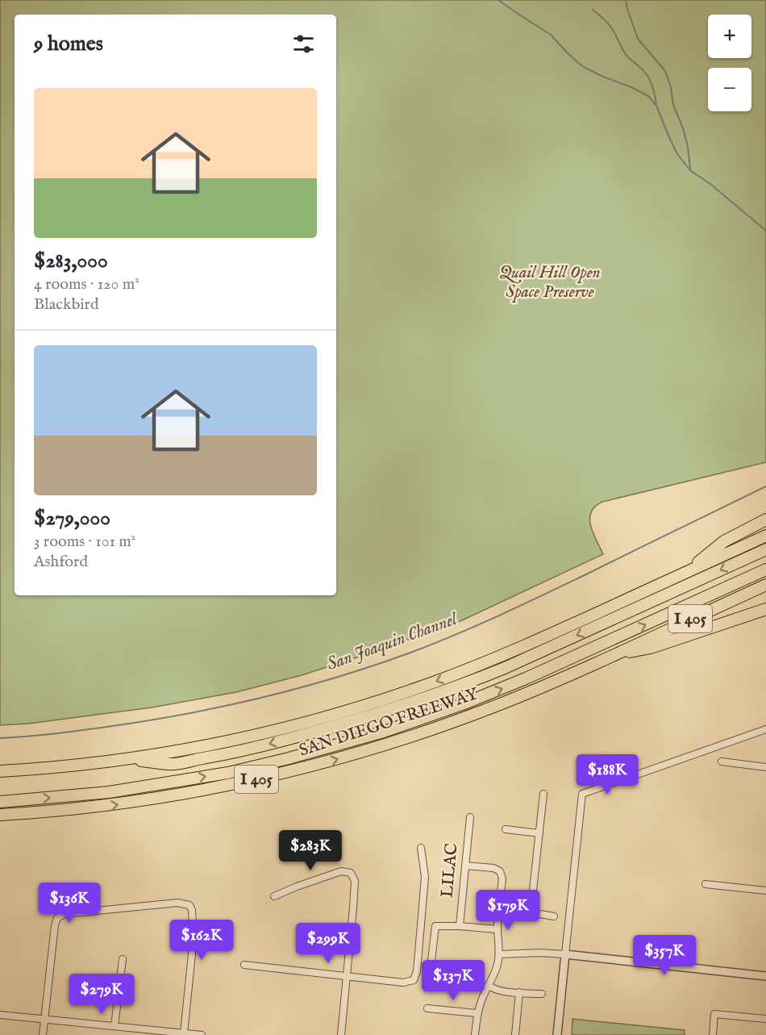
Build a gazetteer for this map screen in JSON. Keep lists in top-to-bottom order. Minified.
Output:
{"streets":{"highway":["I 405","SAN DIEGO FREEWAY"],"street":["LILAC"]},"water":["San Joaquin Channel"],"parks":["Quail Hill Open Space Preserve"],"page":{"map_buttons":["+","−"],"heading":"9 homes","list":[{"name":"$283,000","note":"4 rooms · 120 m² · Blackbird"},{"name":"$279,000","note":"3 rooms · 101 m² · Ashford"}],"price":["$188K","$283K","$136K","$179K","$162K","$299K","$357K","$137K","$279K"]}}
